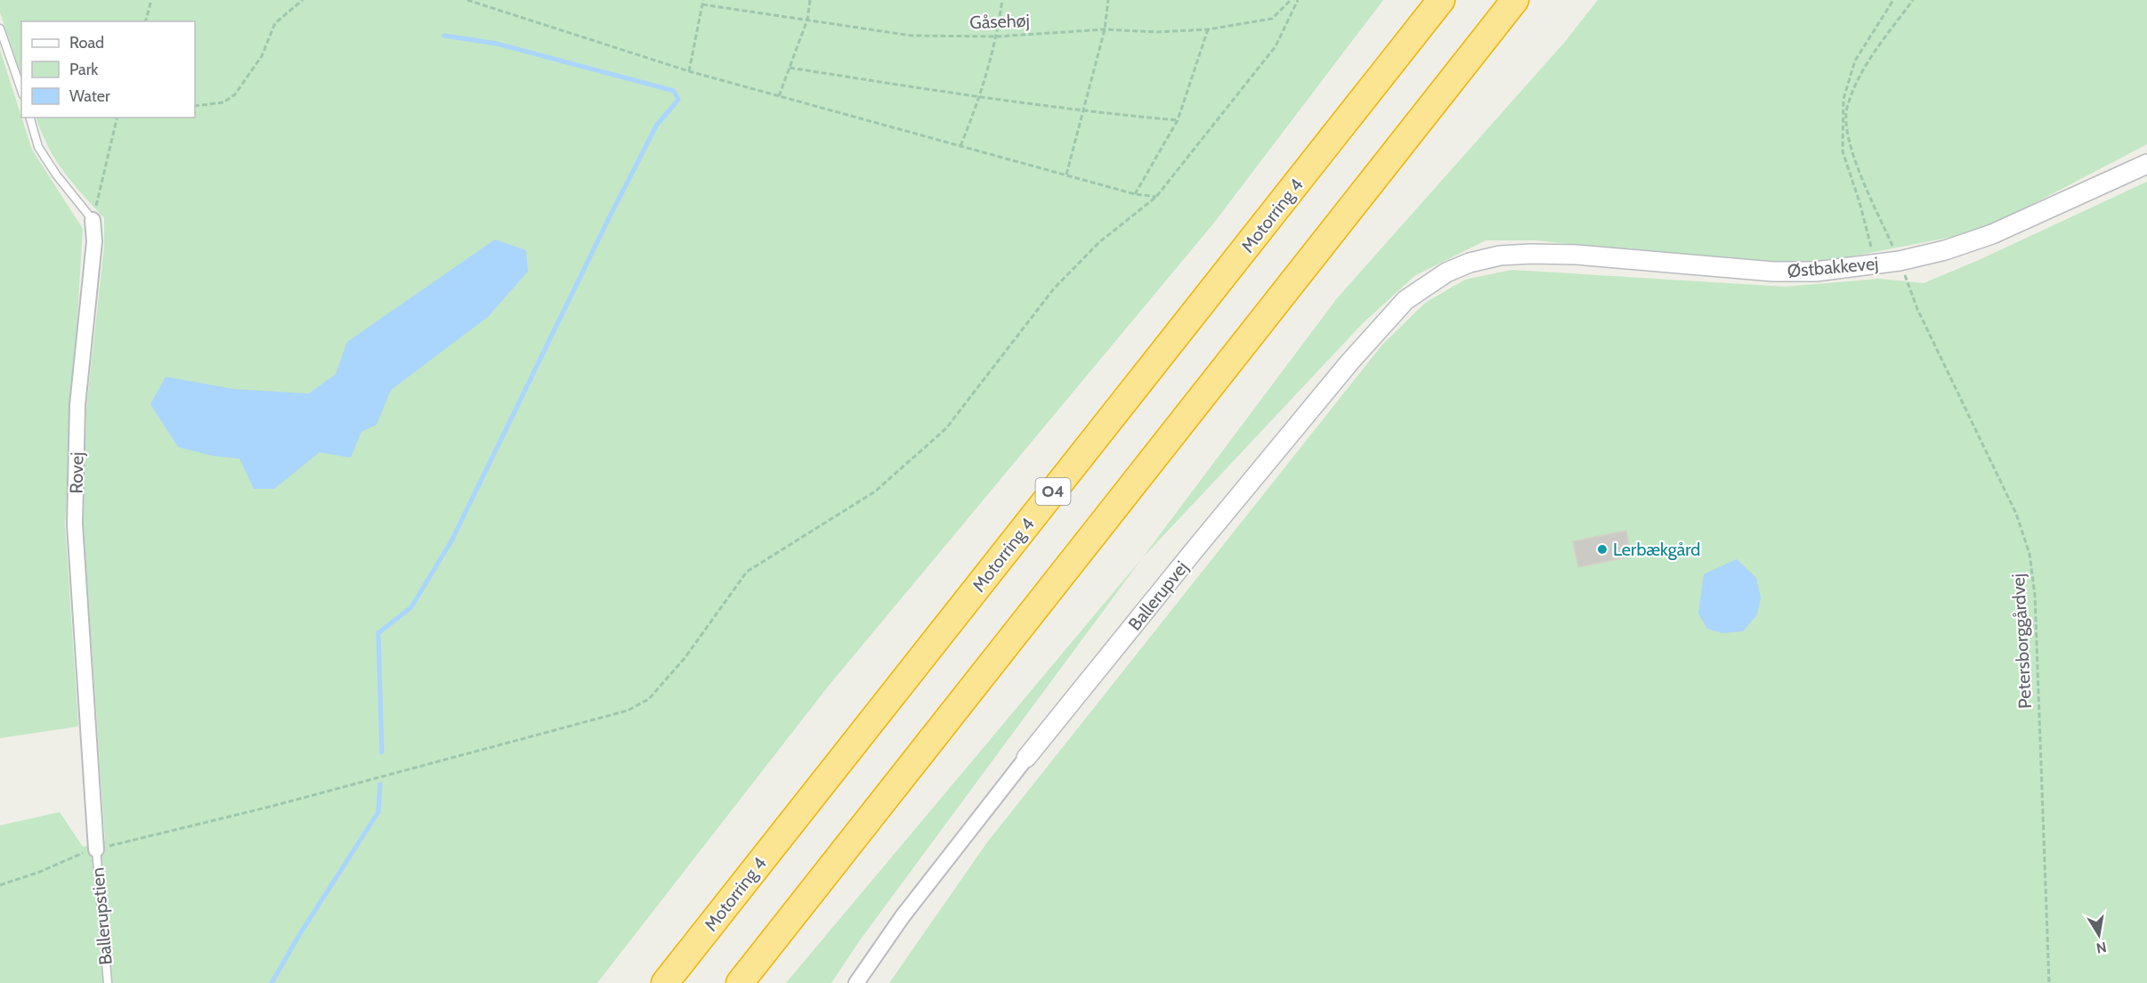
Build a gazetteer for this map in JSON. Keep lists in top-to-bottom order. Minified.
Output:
{"streets":{"highway":["Motorring 4","O4"],"street":["Østbakkevej","Rovej","Ballerupvej"],"lane":["Ballerupstien"],"path":["Gåsehøj","Petersborggårdvej"]},"crossings":[["Østbakkevej","Ballerupvej"],["Østbakkevej","Petersborggårdvej"],["Rovej","Ballerupstien"]],"places":["Lerbækgård"],"legend":["Road","Park","Water"],"north":"bottom"}
